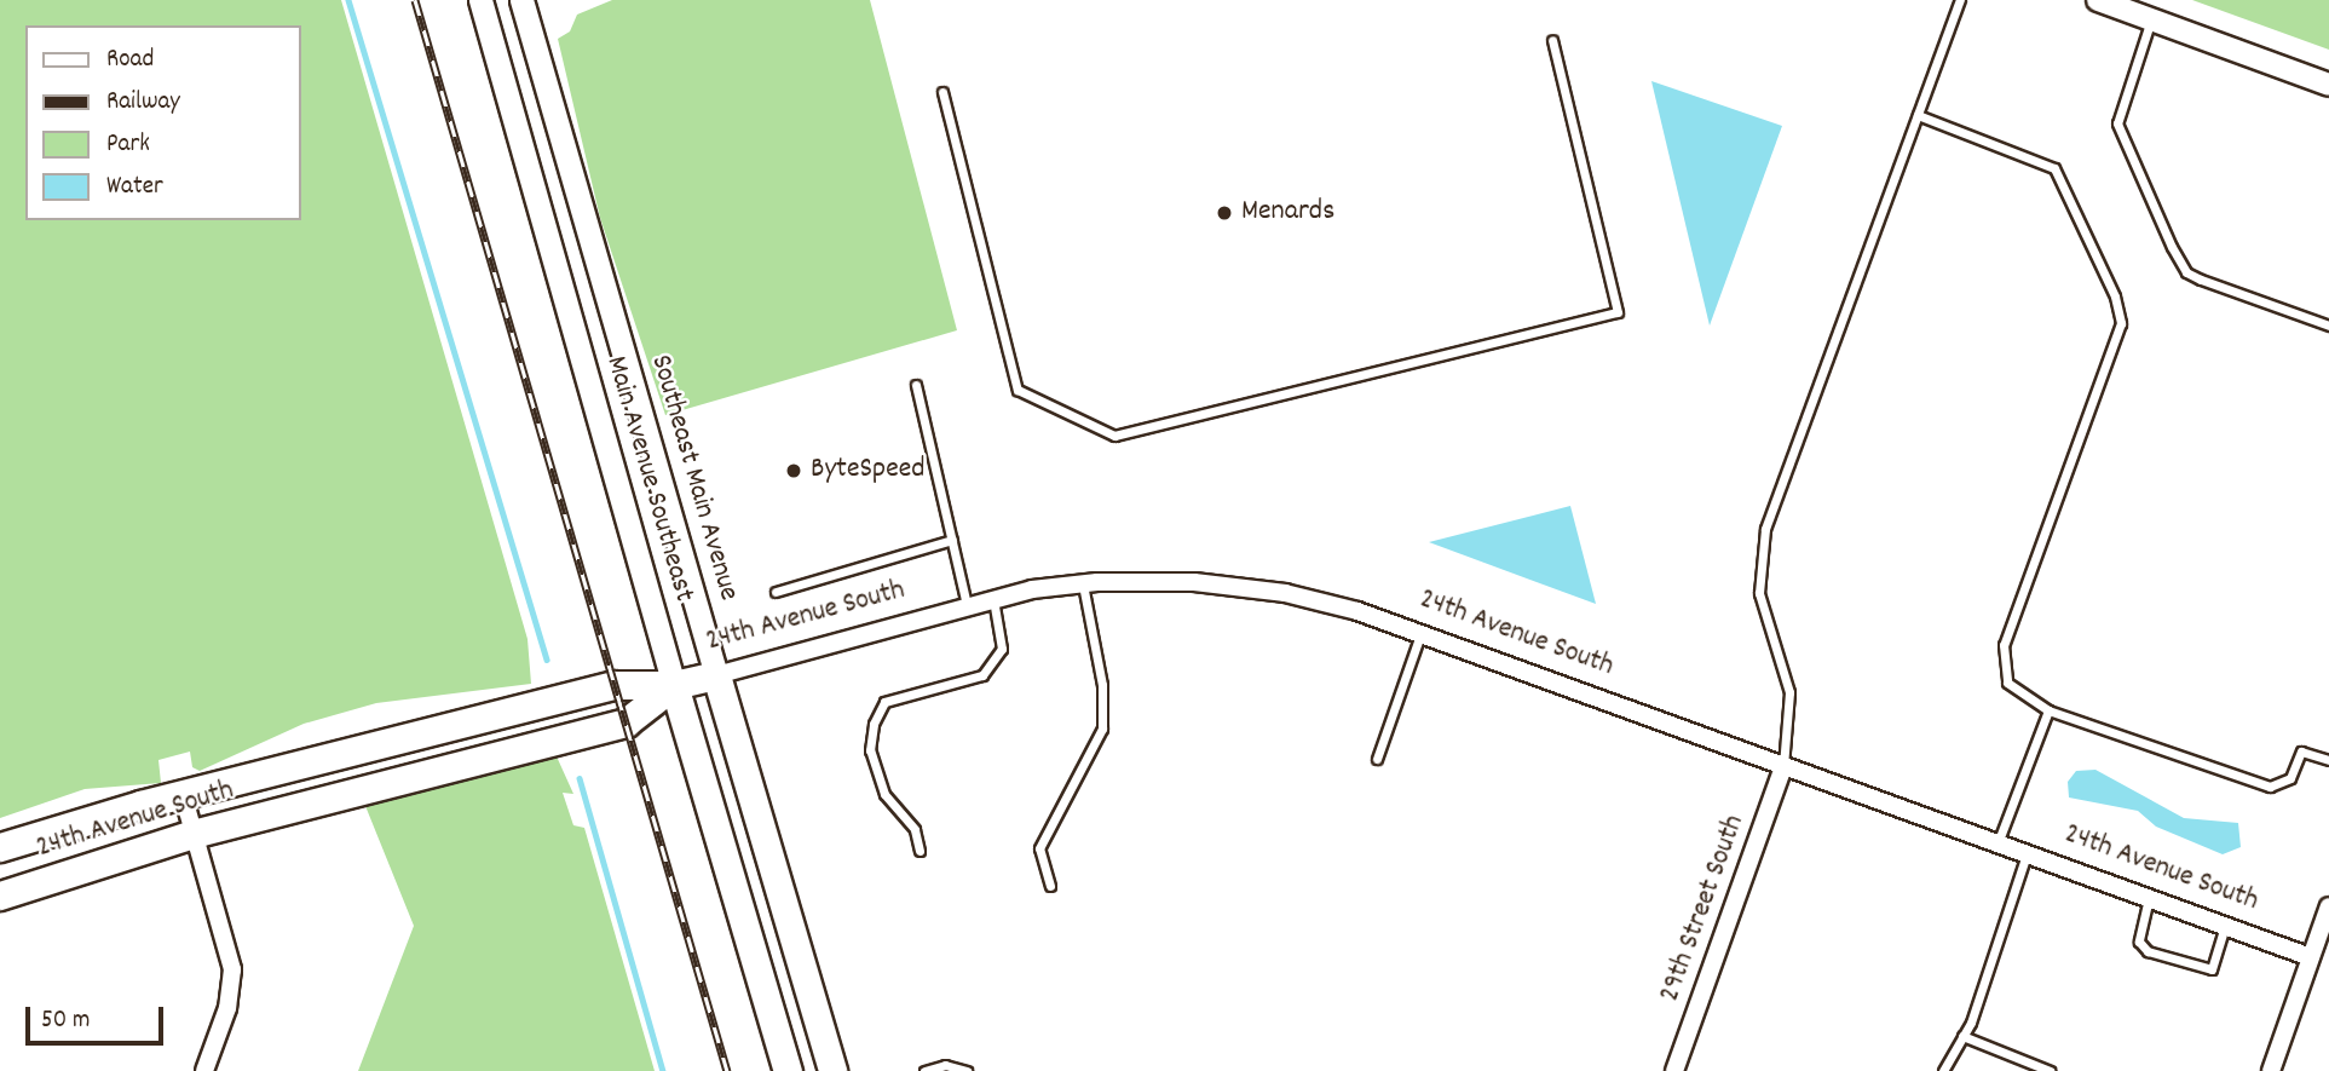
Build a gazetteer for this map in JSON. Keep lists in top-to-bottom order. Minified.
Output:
{"streets":{"main road":["Southeast Main Avenue","Main Avenue Southeast","24th Avenue South"],"street":["29th Street South"]},"crossings":[["Southeast Main Avenue","24th Avenue South"],["Main Avenue Southeast","24th Avenue South"],["24th Avenue South","29th Street South"]],"places":["Menards","ByteSpeed"],"legend":["Road","Railway","Park","Water"],"scale_bar":"50 m"}
